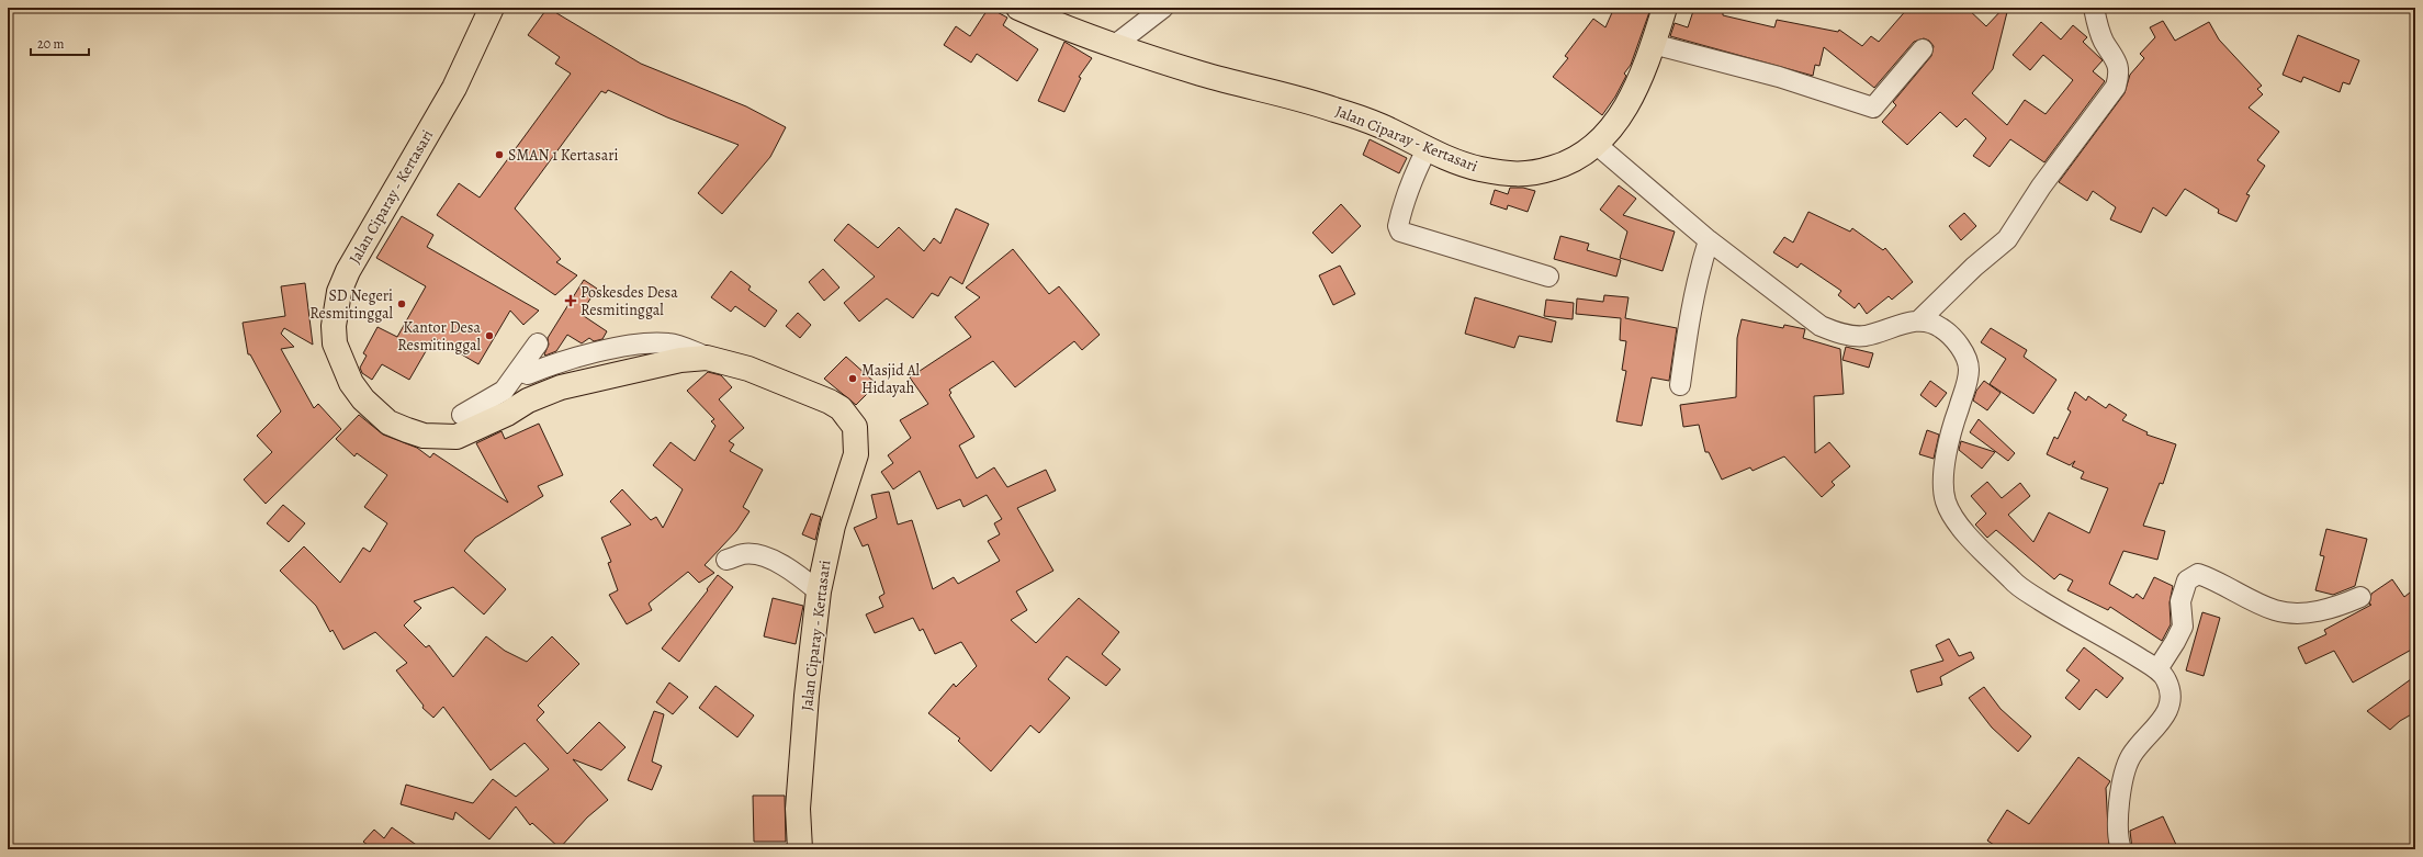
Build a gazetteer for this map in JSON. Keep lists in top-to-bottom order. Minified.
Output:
{"streets":{"main road":["Jalan Ciparay - Kertasari"]},"places":{"other":["SMAN 1 Kertasari","SD Negeri Resmitinggal","Kantor Desa Resmitinggal","Masjid Al Hidayah"],"health":["Poskesdes Desa Resmitinggal"]},"scale_bar":"20 m"}
